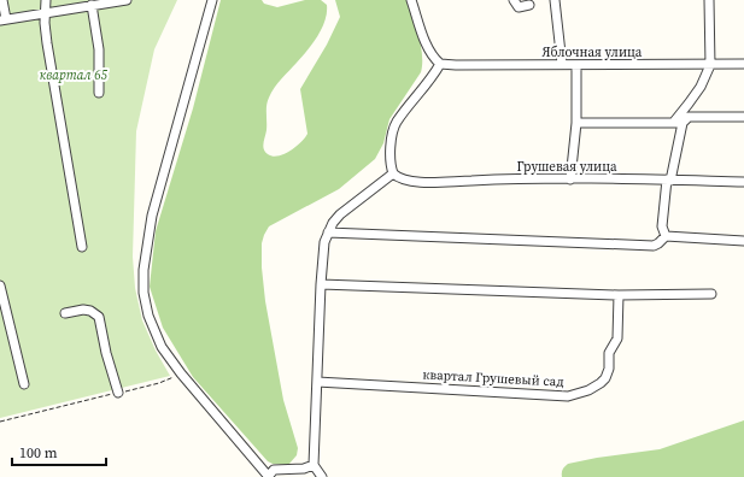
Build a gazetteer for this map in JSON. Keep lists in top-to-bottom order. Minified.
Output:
{"streets":{"street":["Яблочная улица","Грушевая улица","квартал Грушевый сад"]},"parks":["квартал 65"],"scale_bar":"100 m"}
